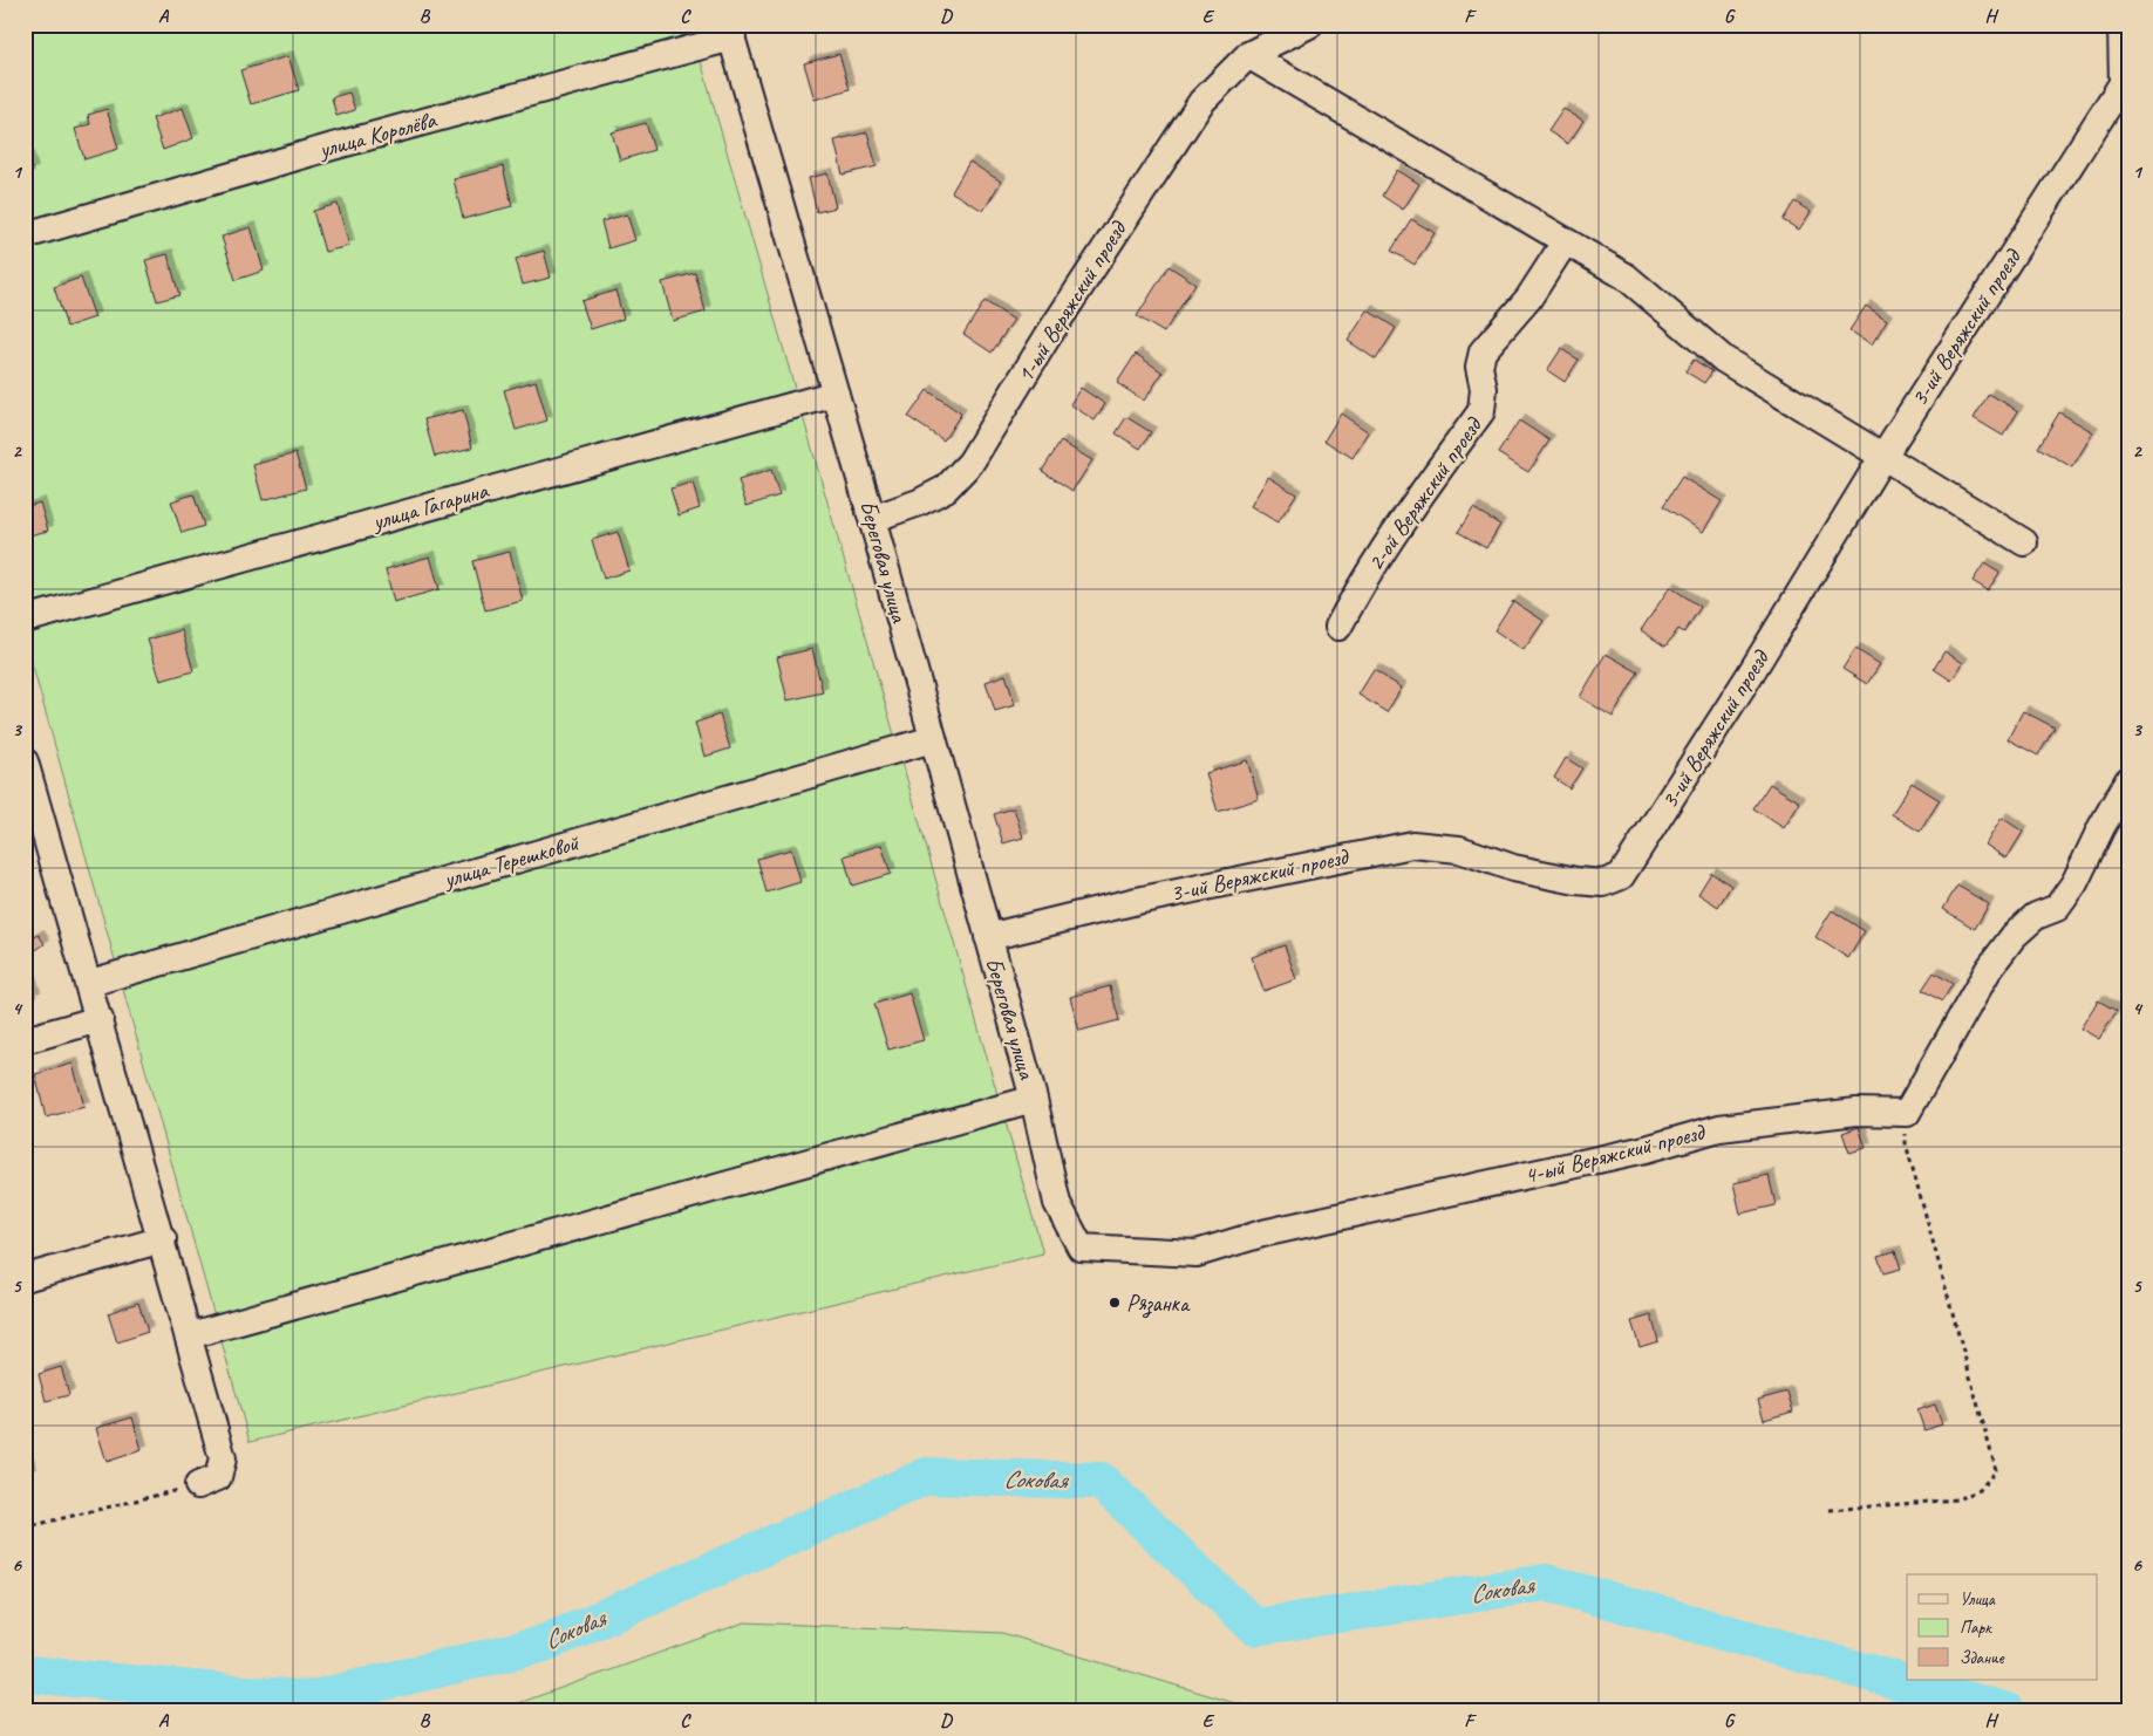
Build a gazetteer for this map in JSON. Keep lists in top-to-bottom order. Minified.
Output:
{"streets":{"street":["улица Королёва","1-ый Веряжский проезд","3-ий Веряжский проезд","2-ой Веряжский проезд","улица Гагарина","Береговая улица","улица Терешковой","4-ый Веряжский проезд"]},"crossings":[["улица Королёва","Береговая улица"],["1-ый Веряжский проезд","Береговая улица"],["3-ий Веряжский проезд","Береговая улица"],["улица Гагарина","Береговая улица"],["Береговая улица","улица Терешковой"],["Береговая улица","4-ый Веряжский проезд"]],"water":["Соковая"],"places":["Рязанка"],"legend":["Улица","Парк","Здание"],"grid":{"columns":["A","B","C","D","E","F","G","H"],"rows":["1","2","3","4","5","6"]}}
